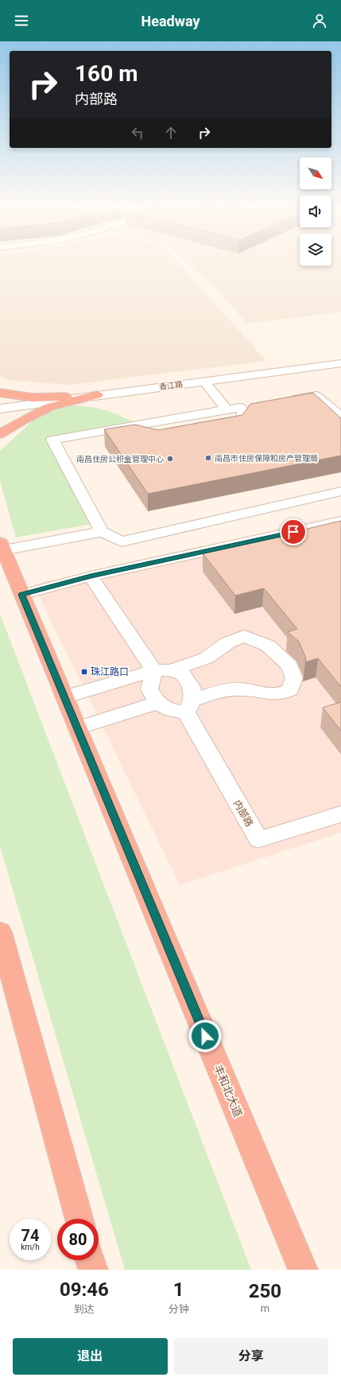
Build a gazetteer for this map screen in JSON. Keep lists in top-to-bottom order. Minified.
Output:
{"streets":{"highway":["丰和北大道"],"street":["香江路","内部路"]},"places":{"other":["南昌市住房保障和房产管理局","南昌住房公积金管理中心"],"transit":["珠江路口"]},"north":"bottom right","page":{"header":"Headway","turn":["160 m","内部路"],"speed":"74 km/h","limit":"80","eta":["09:46","到达","1","分钟","250","m"],"buttons":["退出","分享"]}}
